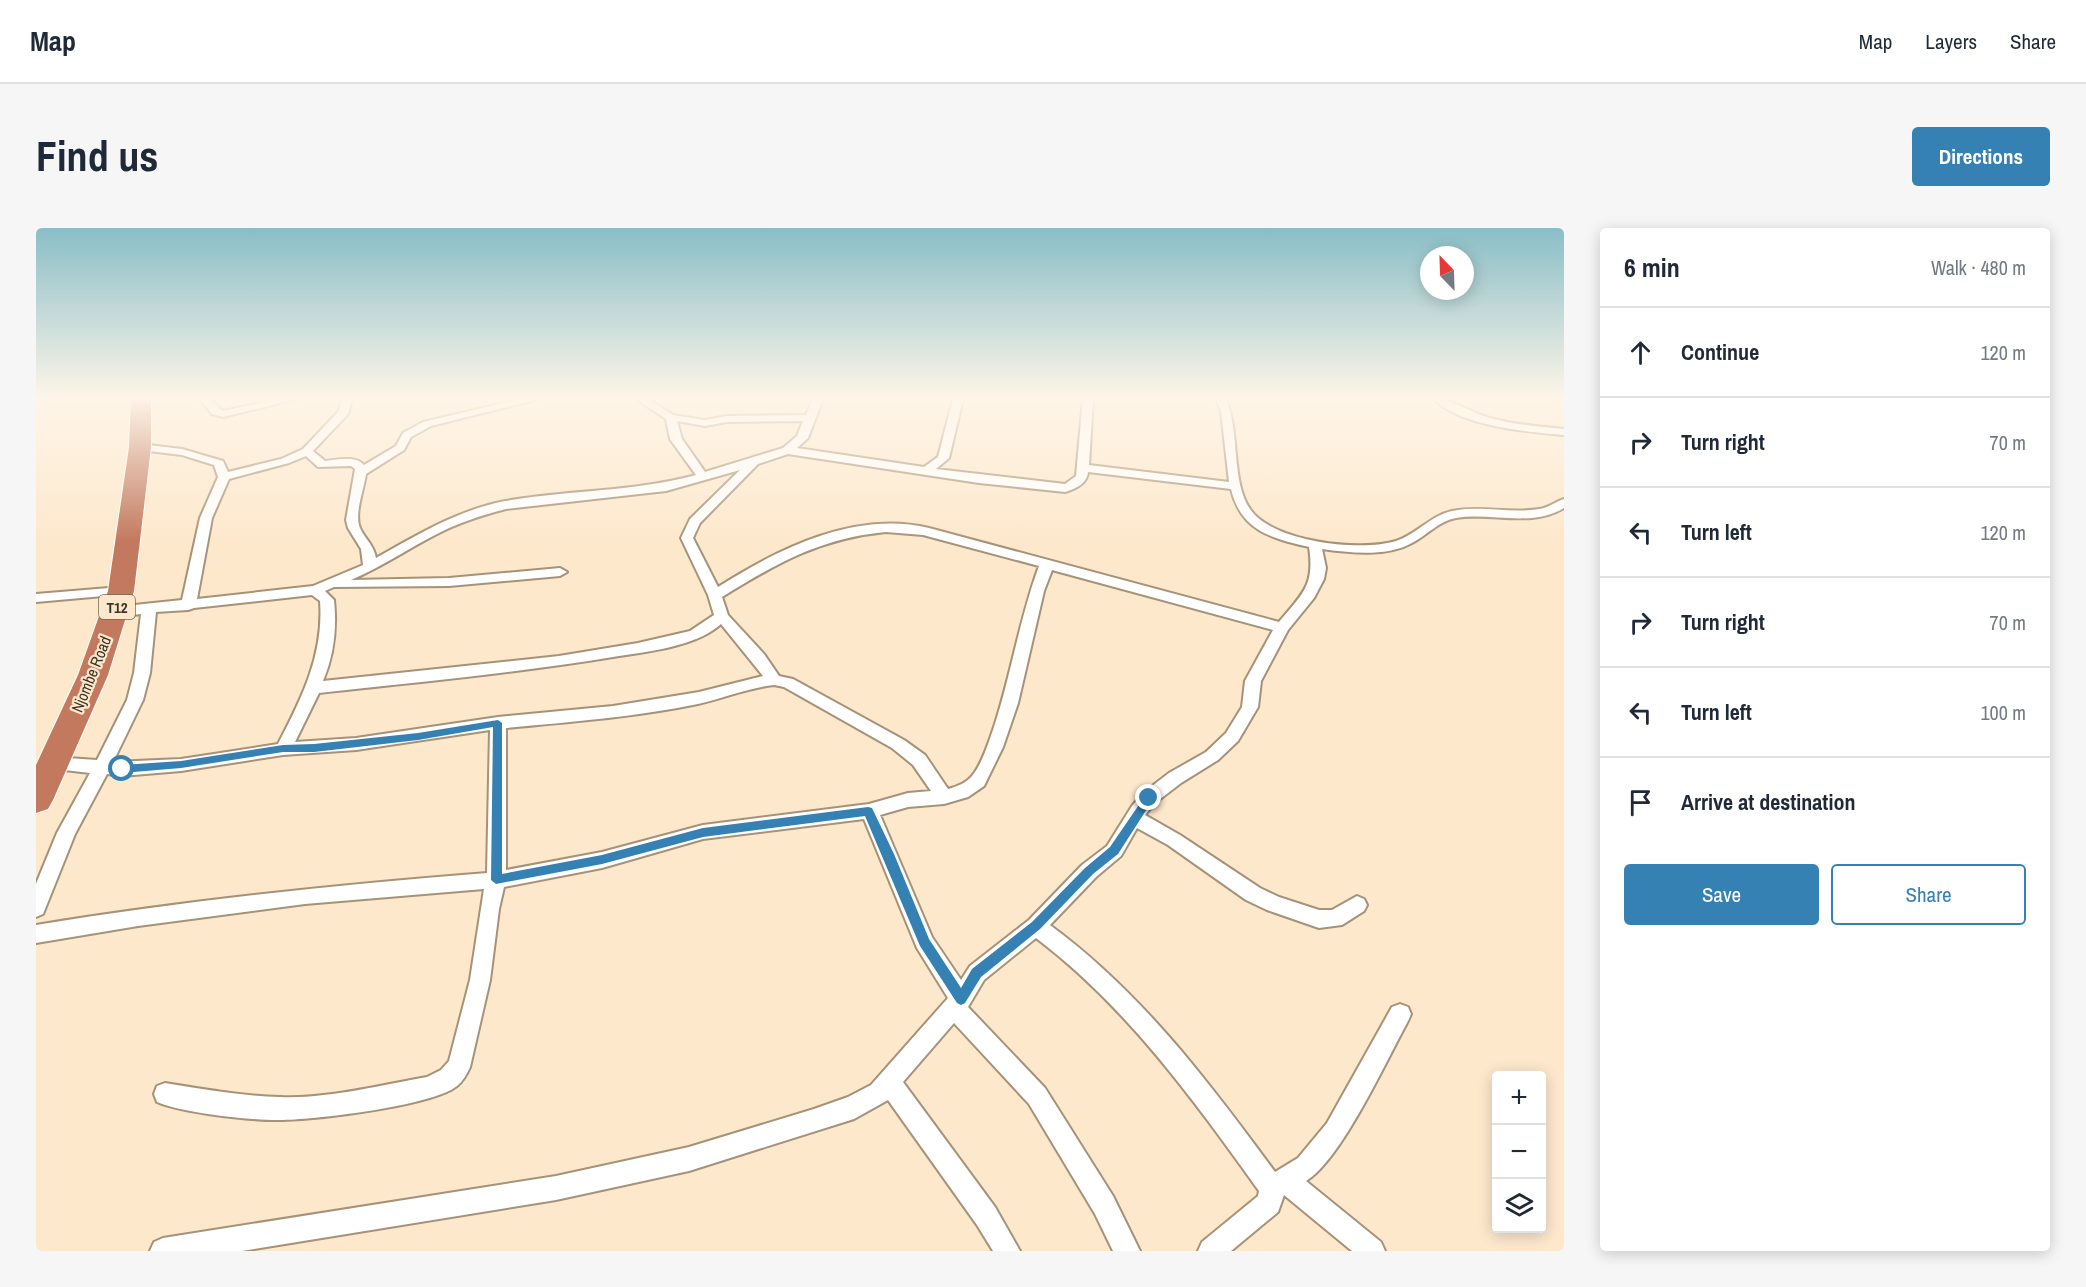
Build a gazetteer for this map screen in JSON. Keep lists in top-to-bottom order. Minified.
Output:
{"streets":{"highway":["T12","Njombe Road"]},"north":"top left","page":{"header":"Map","nav":["Map","Layers","Share"],"buttons":["Directions",["Save","Share"]],"title":"Find us","heading":["6 min","Walk · 480 m"],"list":[["Continue","120 m"],["Turn right","70 m"],["Turn left","120 m"],["Turn right","70 m"],["Turn left","100 m"],"Arrive at destination"],"map_buttons":["+","−"]}}
